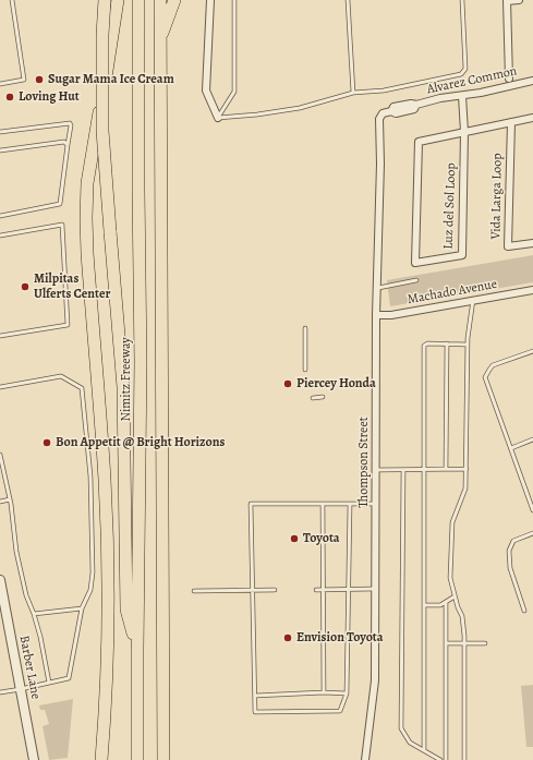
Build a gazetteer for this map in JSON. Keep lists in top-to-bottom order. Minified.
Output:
{"streets":{"highway":["Nimitz Freeway"],"street":["Alvarez Common","Vida Larga Loop","Luz del Sol Loop","Machado Avenue","Thompson Street","Barber Lane"]},"crossings":[["Alvarez Common","Luz del Sol Loop"],["Alvarez Common","Thompson Street"],["Machado Avenue","Thompson Street"]],"places":["Sugar Mama Ice Cream","Loving Hut","Milpitas Ulferts Center","Piercey Honda","Bon Appetit @ Bright Horizons","Toyota","Envision Toyota"]}
